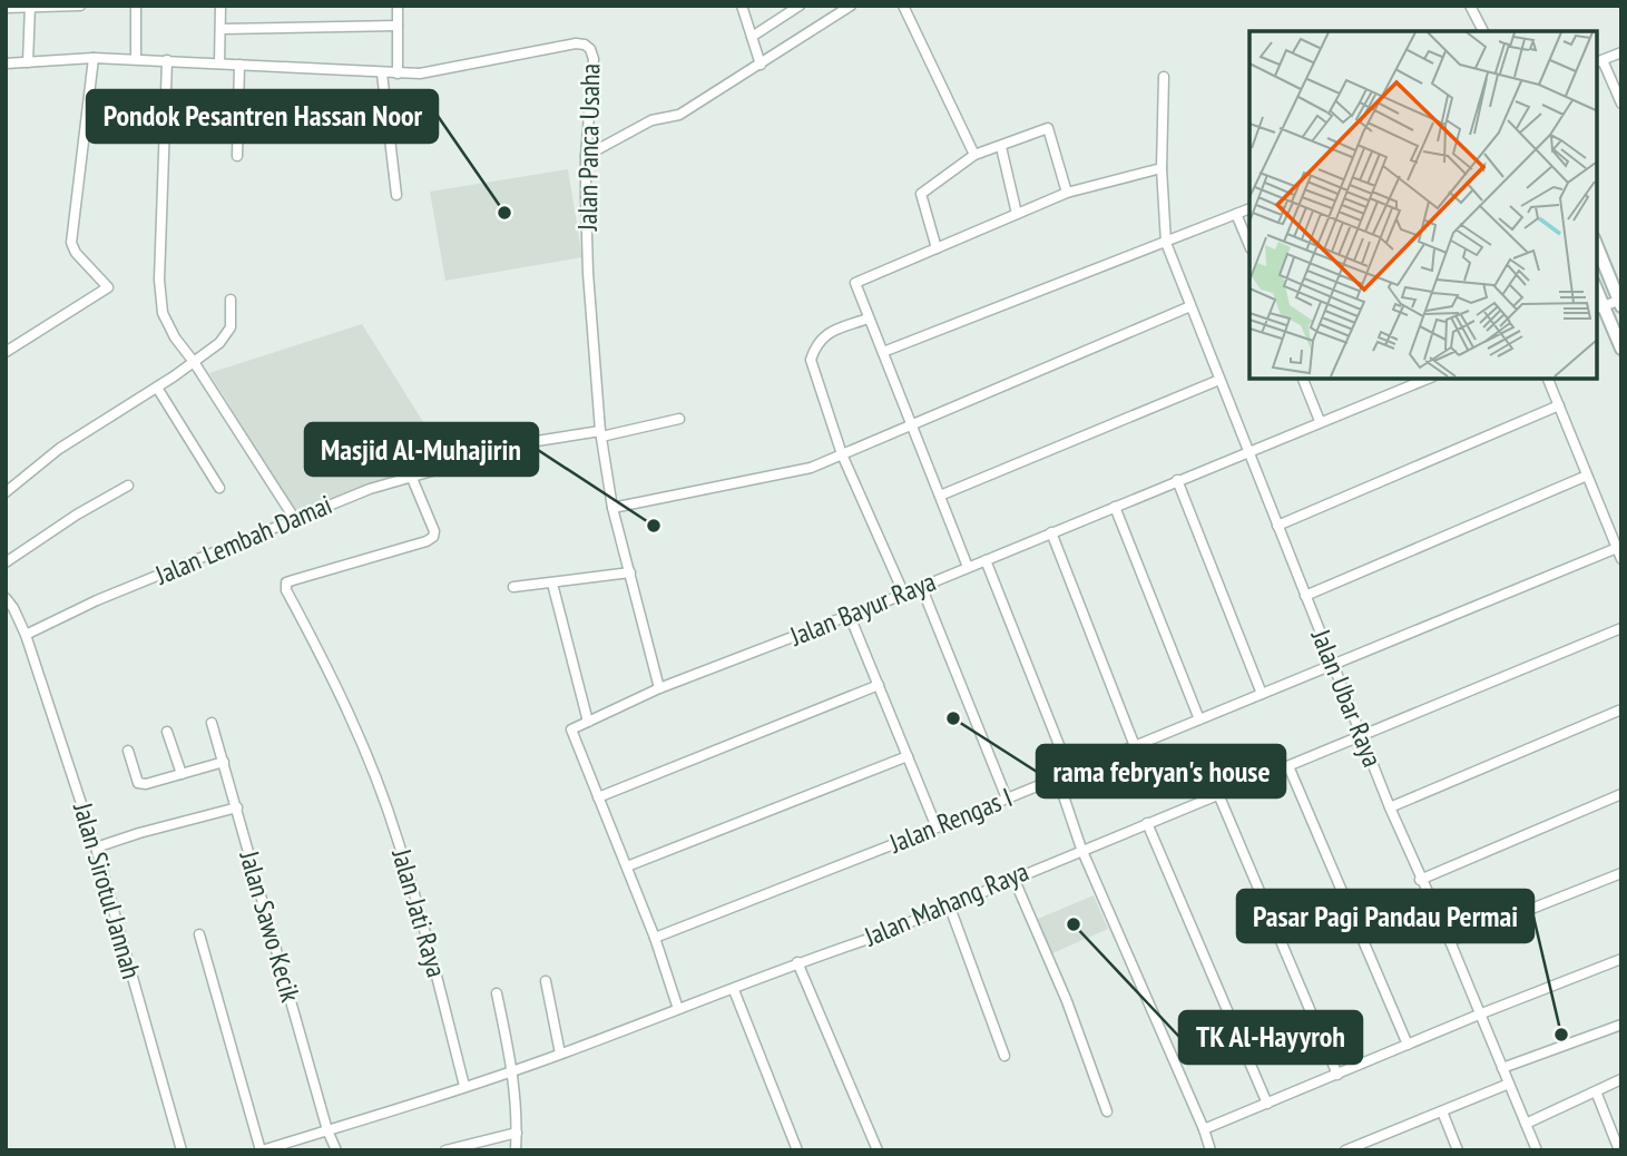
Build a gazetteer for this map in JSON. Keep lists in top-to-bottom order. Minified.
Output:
{"streets":{"street":["Jalan Panca Usaha","Jalan Lembah Damai","Jalan Bayur Raya","Jalan Ubar Raya","Jalan Rengas I","Jalan Sirotul Jannah","Jalan Mahang Raya","Jalan Jati Raya","Jalan Sawo Kecik"]},"crossings":[["Jalan Panca Usaha","Jalan Lembah Damai"],["Jalan Panca Usaha","Jalan Bayur Raya"],["Jalan Lembah Damai","Jalan Sirotul Jannah"],["Jalan Lembah Damai","Jalan Jati Raya"],["Jalan Bayur Raya","Jalan Ubar Raya"],["Jalan Ubar Raya","Jalan Rengas I"],["Jalan Ubar Raya","Jalan Mahang Raya"],["Jalan Mahang Raya","Jalan Jati Raya"],["Jalan Mahang Raya","Jalan Sawo Kecik"]],"places":["Pondok Pesantren Hassan Noor","Masjid Al-Muhajirin","rama febryan's house","TK Al-Hayyroh","Pasar Pagi Pandau Permai"]}
